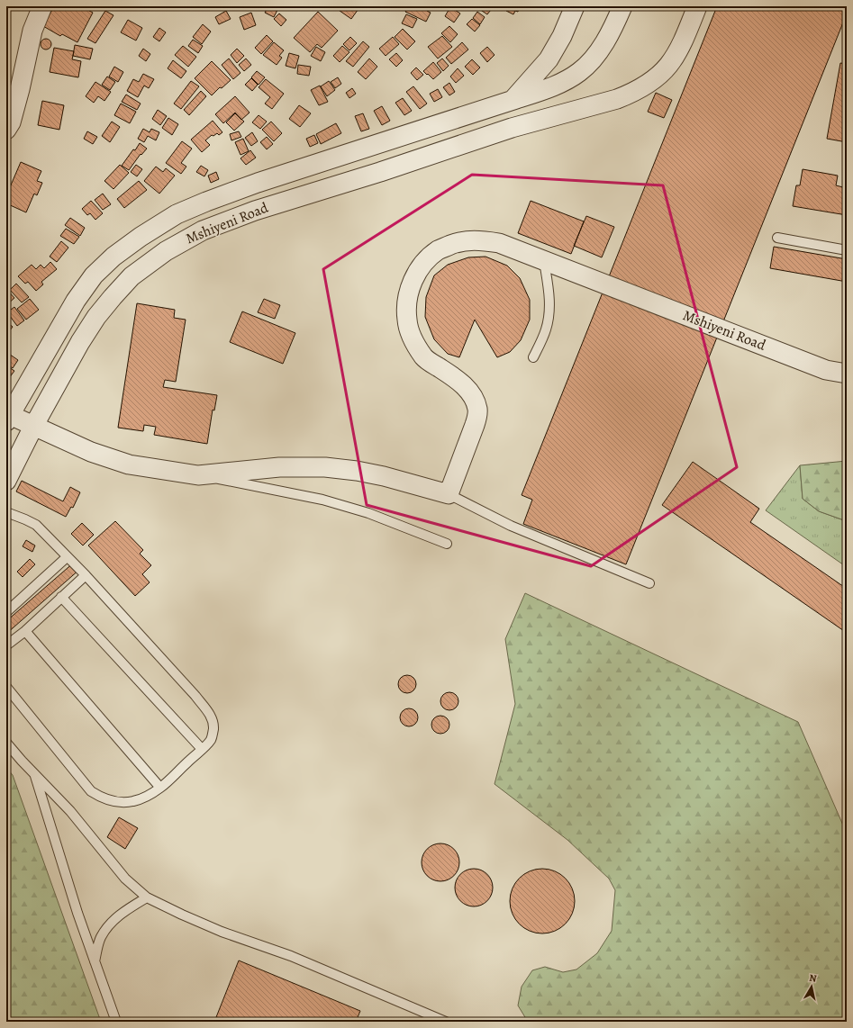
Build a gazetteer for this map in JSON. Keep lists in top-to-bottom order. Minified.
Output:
{"streets":{"street":["Mshiyeni Road"]},"north":"top"}
